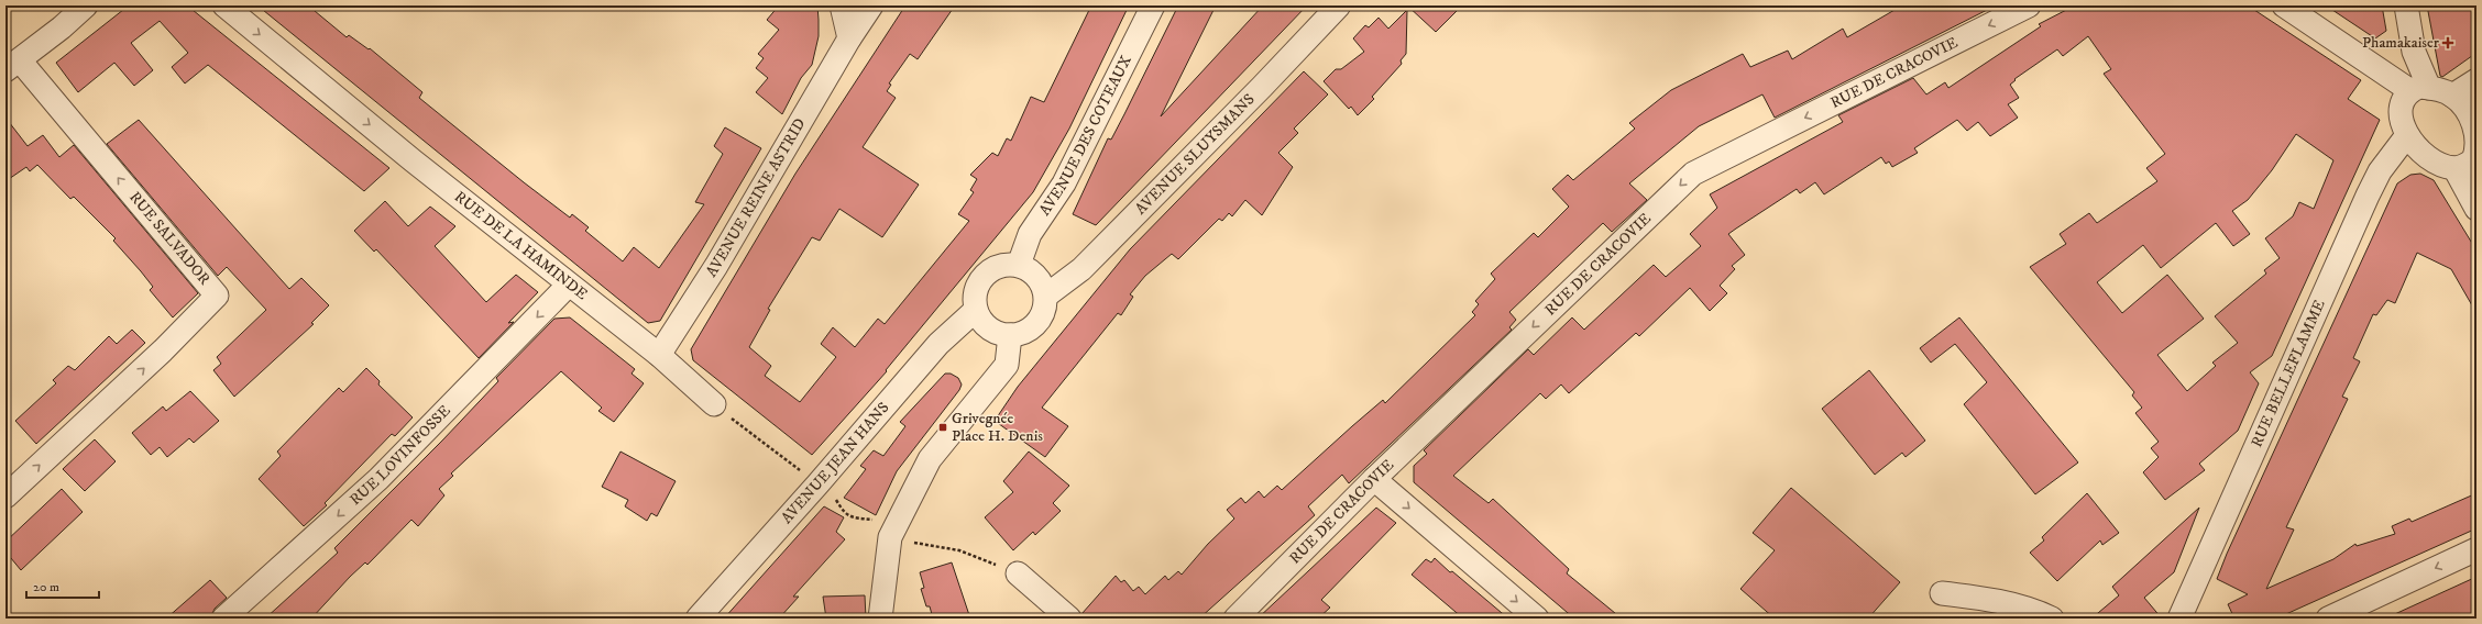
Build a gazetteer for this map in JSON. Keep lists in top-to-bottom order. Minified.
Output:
{"streets":{"street":["RUE DE CRACOVIE","AVENUE DES COTEAUX","AVENUE SLUYSMANS","AVENUE REINE ASTRID","RUE SALVADOR","RUE DE LA HAMINDE","RUE BELLEFLAMME","RUE LOVINFOSSE","AVENUE JEAN HANS"]},"crossings":[["AVENUE DES COTEAUX","AVENUE SLUYSMANS"],["AVENUE DES COTEAUX","AVENUE JEAN HANS"],["AVENUE SLUYSMANS","AVENUE JEAN HANS"],["AVENUE REINE ASTRID","RUE DE LA HAMINDE"],["RUE DE LA HAMINDE","RUE LOVINFOSSE"]],"one_way":["RUE DE CRACOVIE","RUE DE LA HAMINDE","RUE LOVINFOSSE"],"places":{"health":["Phamakaiser"],"transit":["Grivegnée Place H. Denis"]},"scale_bar":"20 m"}
